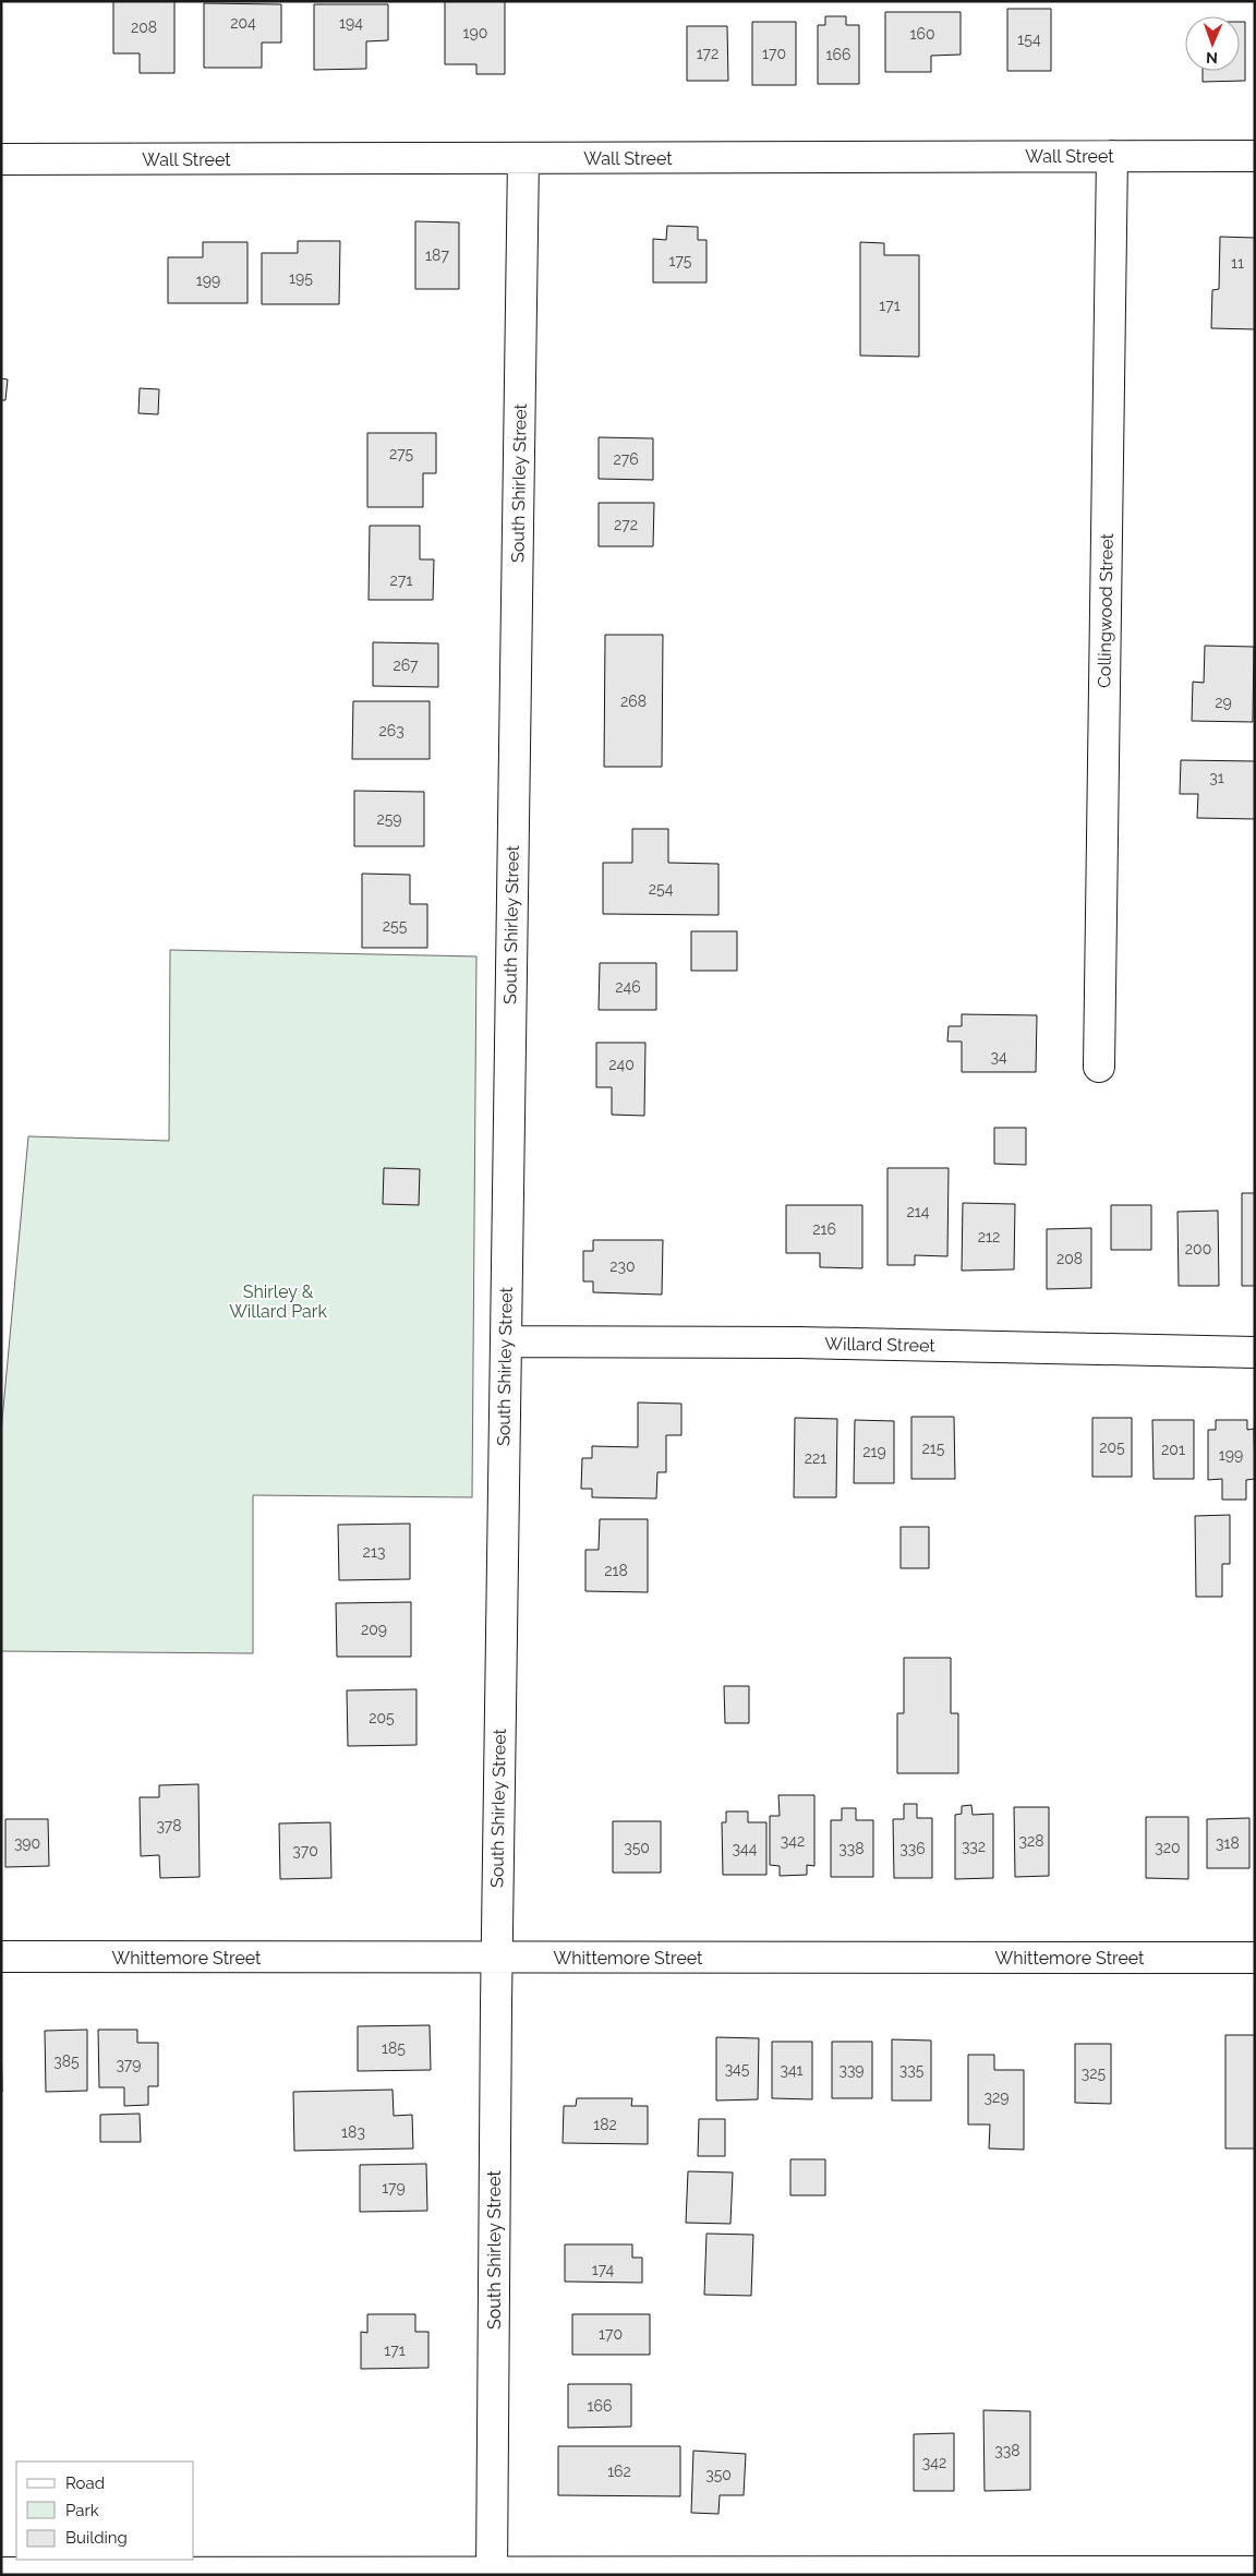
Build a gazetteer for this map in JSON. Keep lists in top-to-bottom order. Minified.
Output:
{"streets":{"street":["Wall Street","South Shirley Street","Collingwood Street","Willard Street","Whittemore Street"]},"crossings":[["Wall Street","South Shirley Street"],["Wall Street","Collingwood Street"],["South Shirley Street","Willard Street"],["South Shirley Street","Whittemore Street"]],"parks":["Shirley & Willard Park"],"house_numbers":["204","194","208","190","160","154","172","170","166","187","175","11","195","199","171","275","276","272","271","267","268","29","263","31","259","254","255","246","34","240","214","216","212","200","208","230","205","215","201","219","199","221","213","218","209","205","378","342","328","390","318","332","350","320","344","338","336","370","185","385","379","345","341","339","335","325","329","182","183","179","174","170","171","166","338","342","162","350"],"legend":["Road","Park","Building"],"north":"bottom"}
